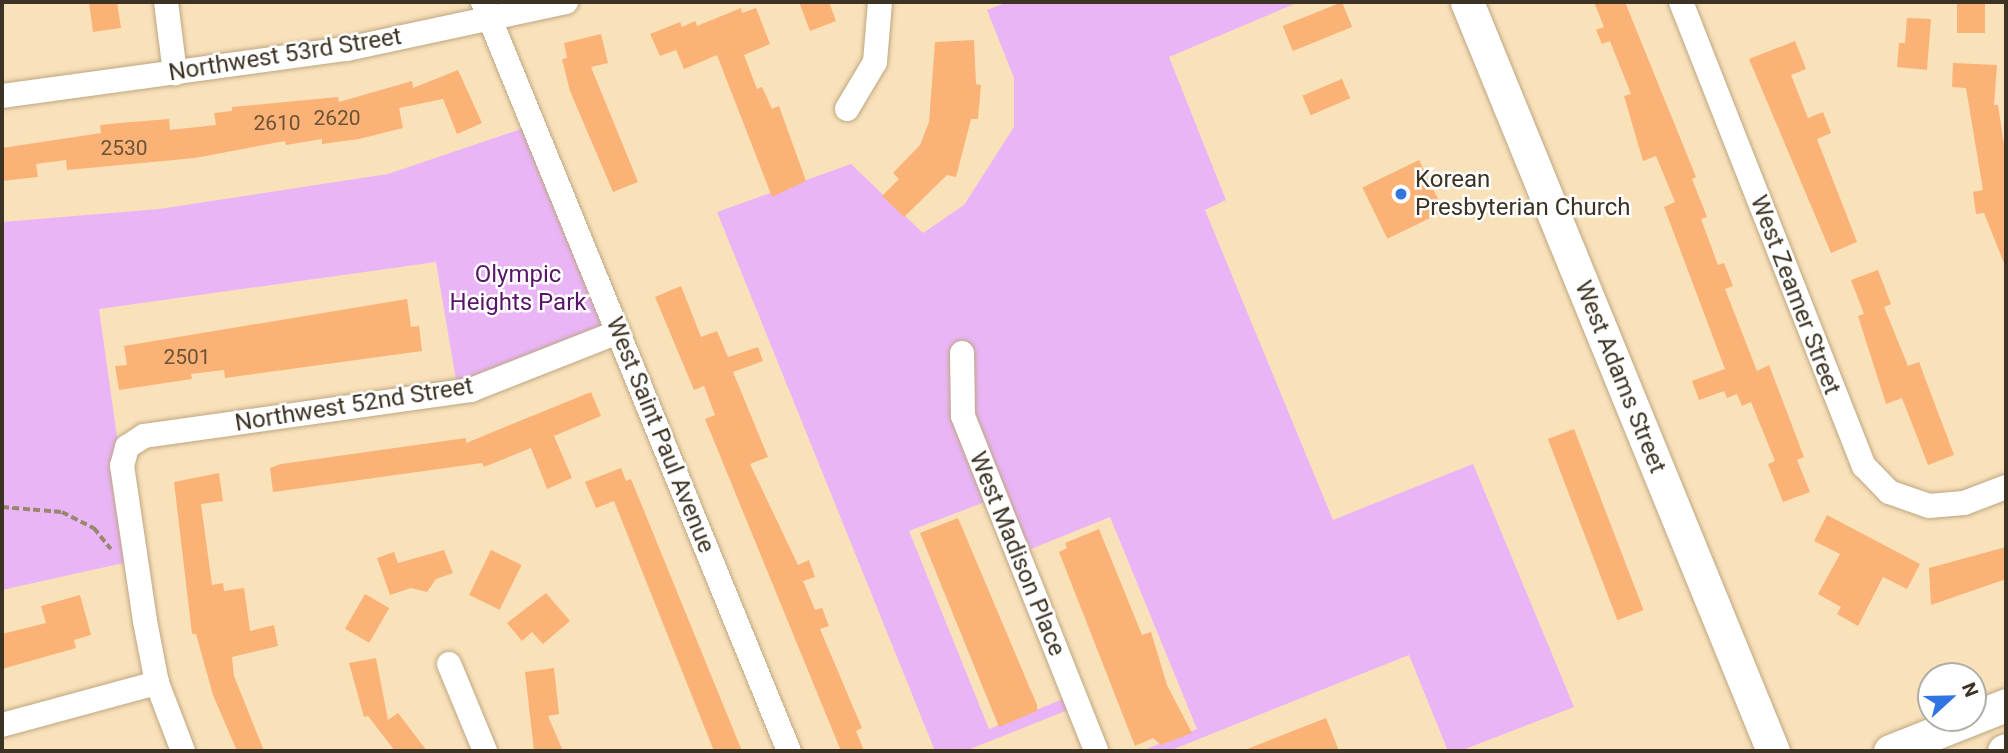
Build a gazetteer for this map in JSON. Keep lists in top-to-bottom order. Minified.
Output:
{"streets":{"main road":["West Adams Street"],"street":["Northwest 53rd Street","West Zeamer Street","Northwest 52nd Street","West Saint Paul Avenue","West Madison Place"]},"crossings":[["Northwest 53rd Street","West Saint Paul Avenue"],["Northwest 52nd Street","West Saint Paul Avenue"]],"parks":["Olympic Heights Park"],"places":["Korean Presbyterian Church"],"house_numbers":["2620","2610","2530","2501"],"north":"right"}
